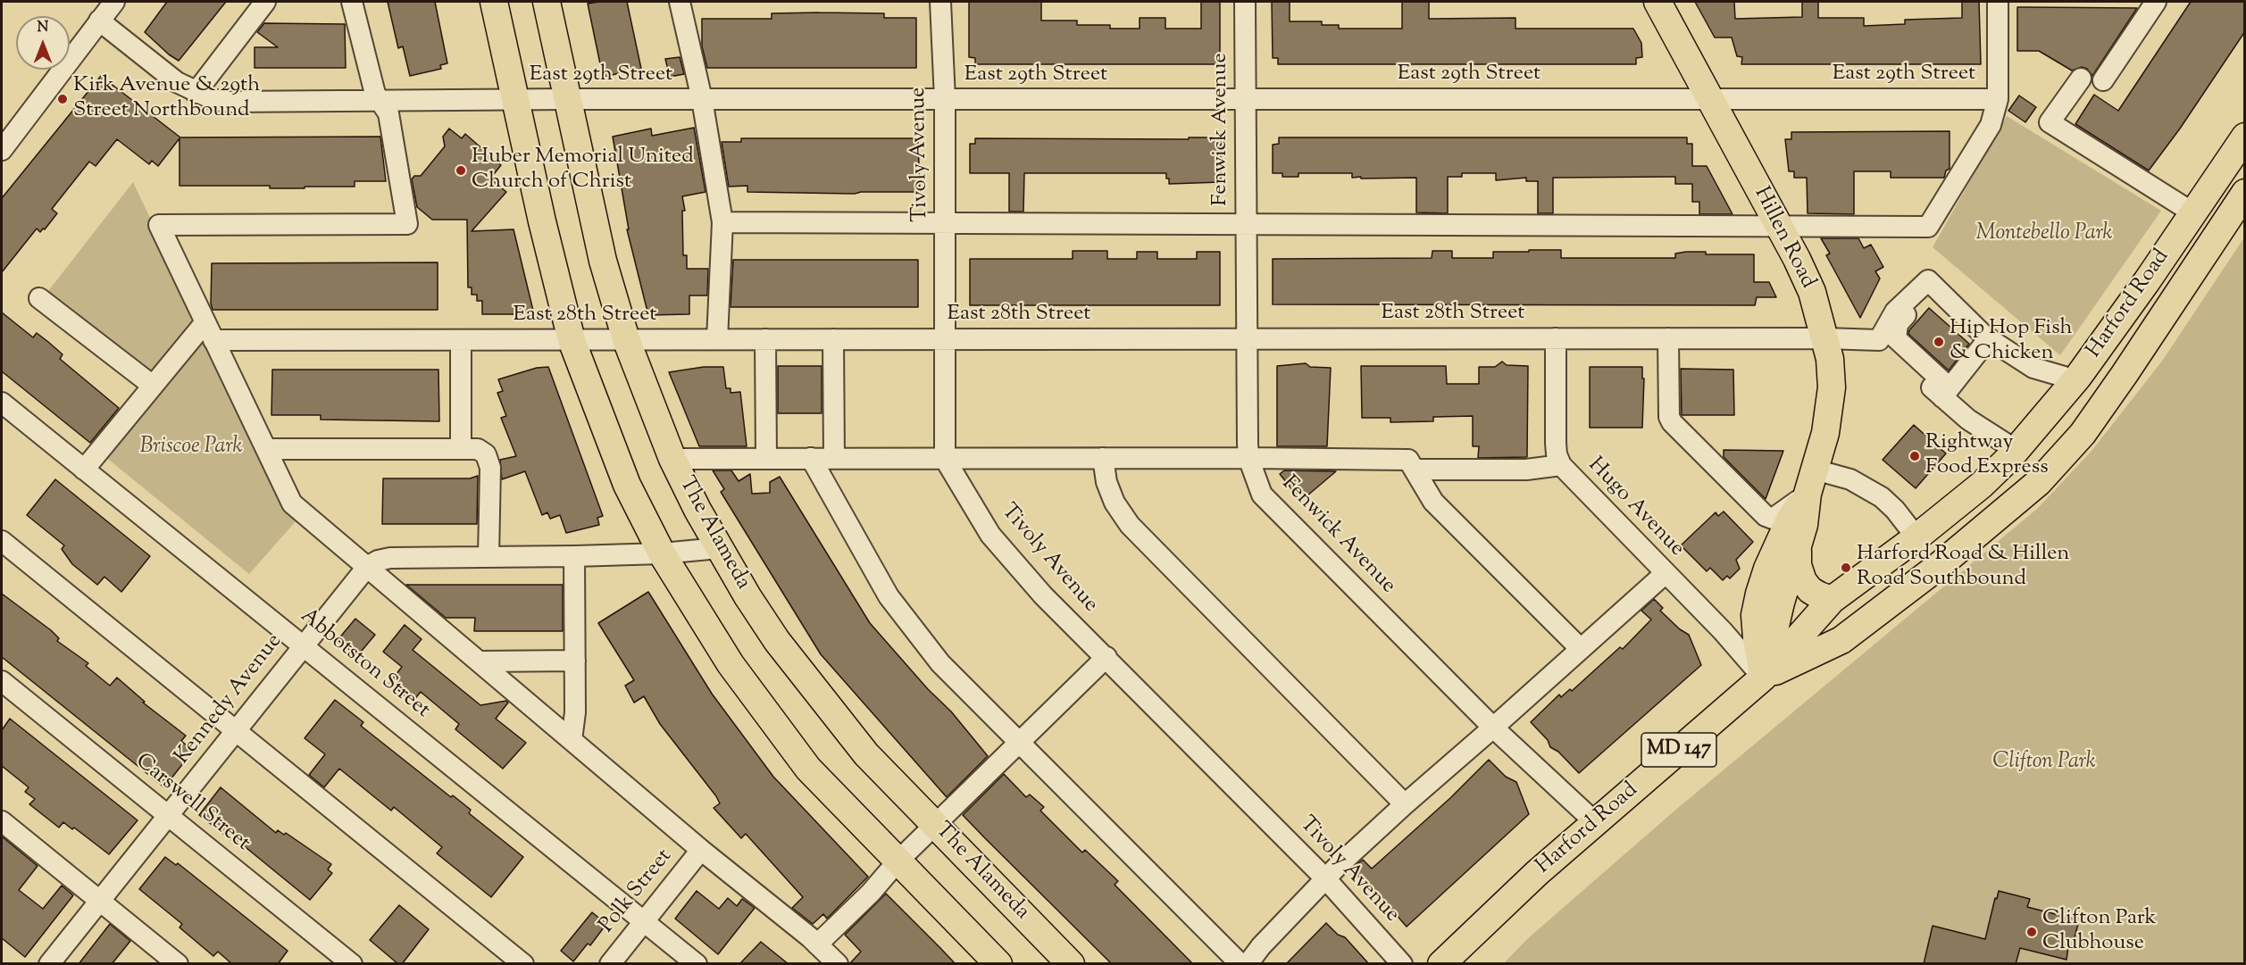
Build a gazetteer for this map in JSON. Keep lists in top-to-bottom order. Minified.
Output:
{"streets":{"main road":["Hillen Road","Harford Road","The Alameda","MD 147"],"street":["East 29th Street","Fenwick Avenue","Tivoly Avenue","East 28th Street","Hugo Avenue","Abbotston Street","Kennedy Avenue","Carswell Street","Polk Street"]},"crossings":[["East 29th Street","Fenwick Avenue"],["East 29th Street","Tivoly Avenue"],["East 29th Street","Hillen Road"],["East 29th Street","The Alameda"],["Fenwick Avenue","Harford Road"],["Fenwick Avenue","East 28th Street"],["Tivoly Avenue","East 28th Street"],["Hillen Road","Harford Road"],["Hillen Road","East 28th Street"],["Hillen Road","Hugo Avenue"],["Harford Road","Hugo Avenue"],["East 28th Street","Hugo Avenue"],["East 28th Street","The Alameda"],["Abbotston Street","Kennedy Avenue"],["Abbotston Street","Polk Street"],["Kennedy Avenue","Carswell Street"]],"parks":["Montebello Park","Briscoe Park","Clifton Park"],"places":["Kirk Avenue & 29th Street Northbound","Huber Memorial United Church of Christ","Hip Hop Fish & Chicken","Rightway Food Express","Harford Road & Hillen Road Southbound","Clifton Park Clubhouse"],"north":"top"}
